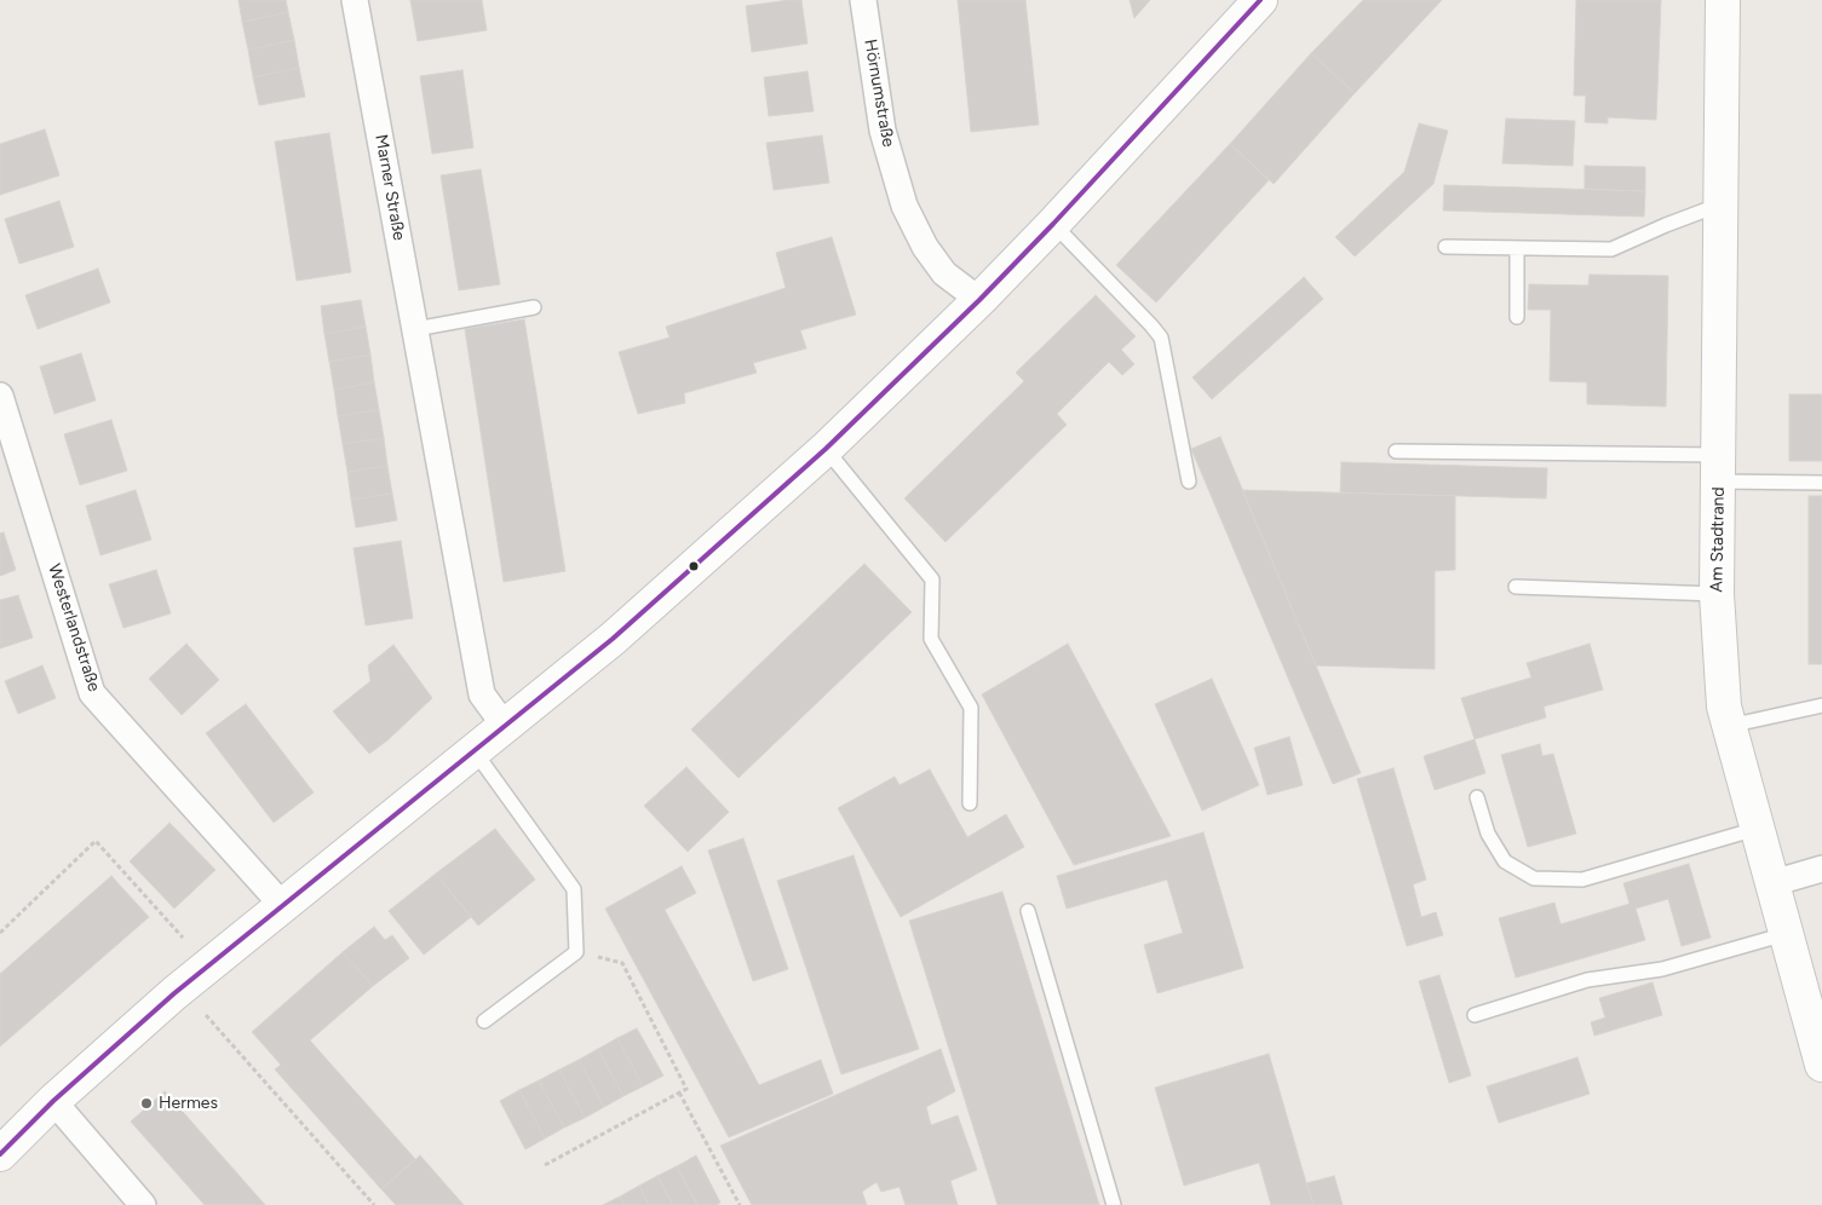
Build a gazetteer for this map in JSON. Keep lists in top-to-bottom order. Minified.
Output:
{"streets":{"street":["Hörnumstraße","Marner Straße","Am Stadtrand","Westerlandstraße"]},"places":["Hermes"]}
